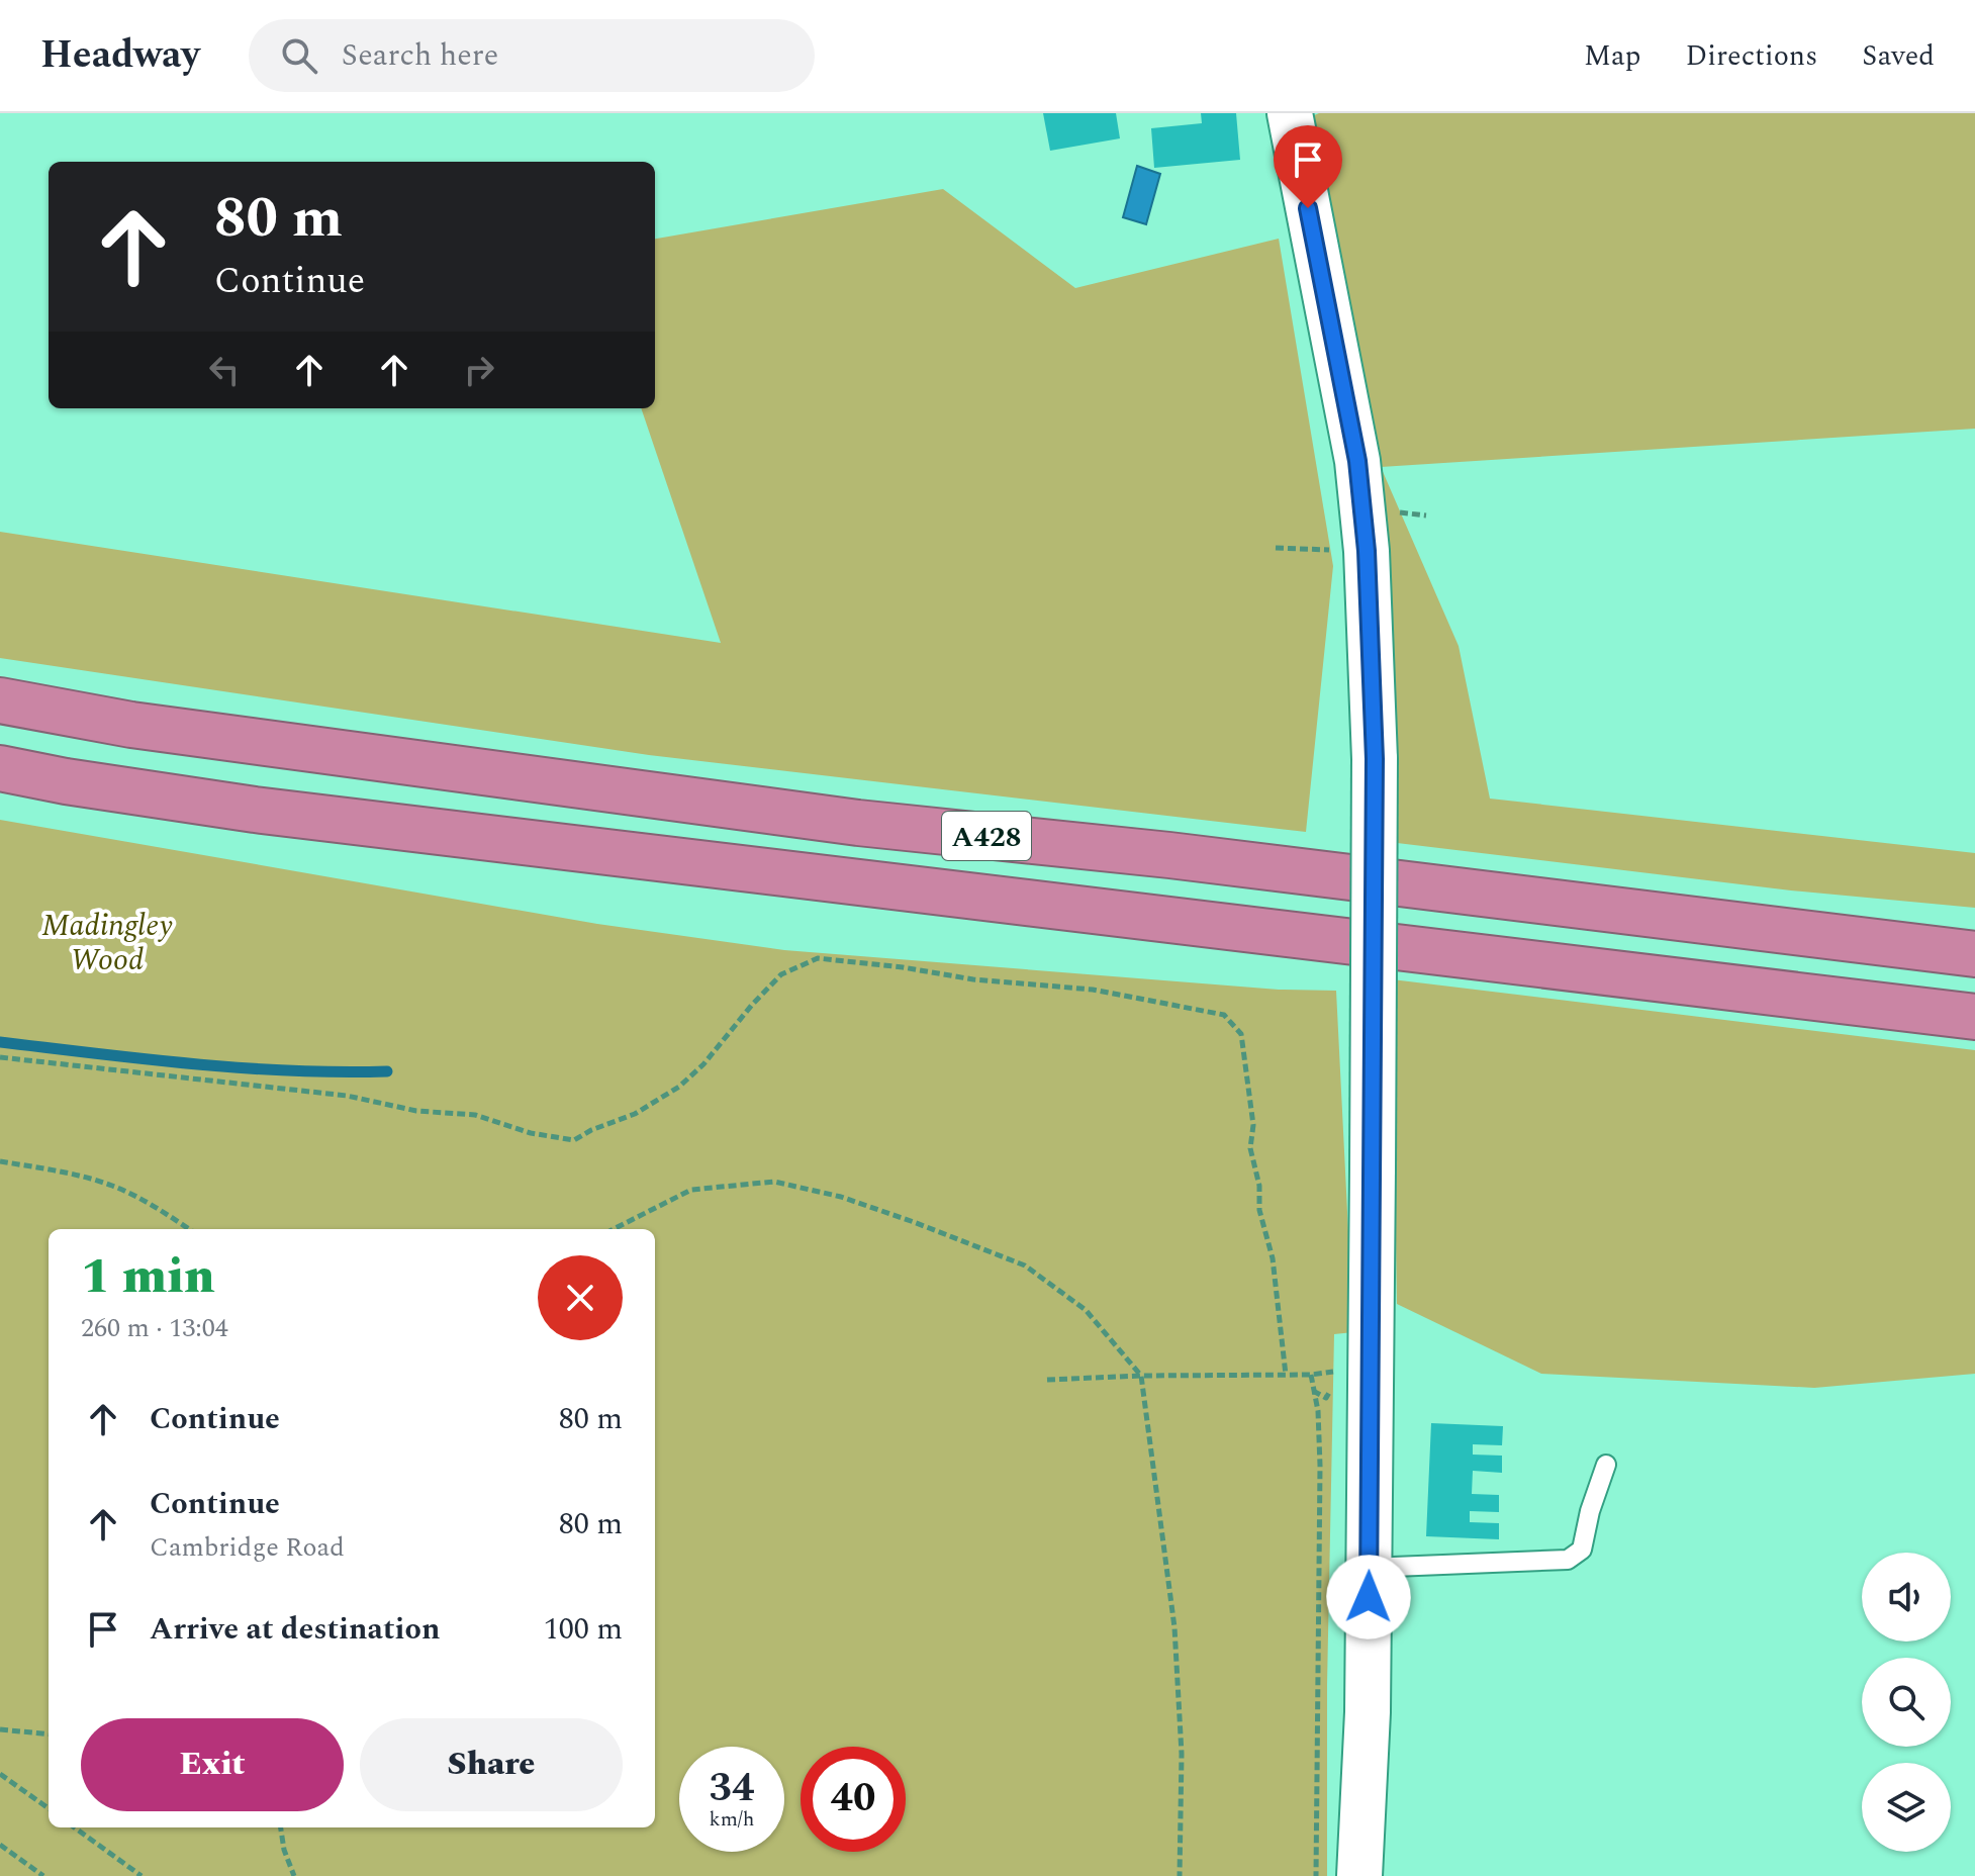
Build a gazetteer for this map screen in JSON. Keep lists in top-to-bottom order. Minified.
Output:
{"streets":{"highway":["A428"]},"parks":["Madingley Wood"],"page":{"header":"Headway","search":"Search here","nav":["Map","Directions","Saved"],"turn":["80 m","Continue"],"heading":["1 min","260 m · 13:04"],"list":[{"name":"Continue","value":"80 m"},{"name":"Continue","note":"Cambridge Road","value":"80 m"},{"name":"Arrive at destination","value":"100 m"}],"buttons":["Exit","Share"],"speed":"34 km/h","limit":"40"}}
